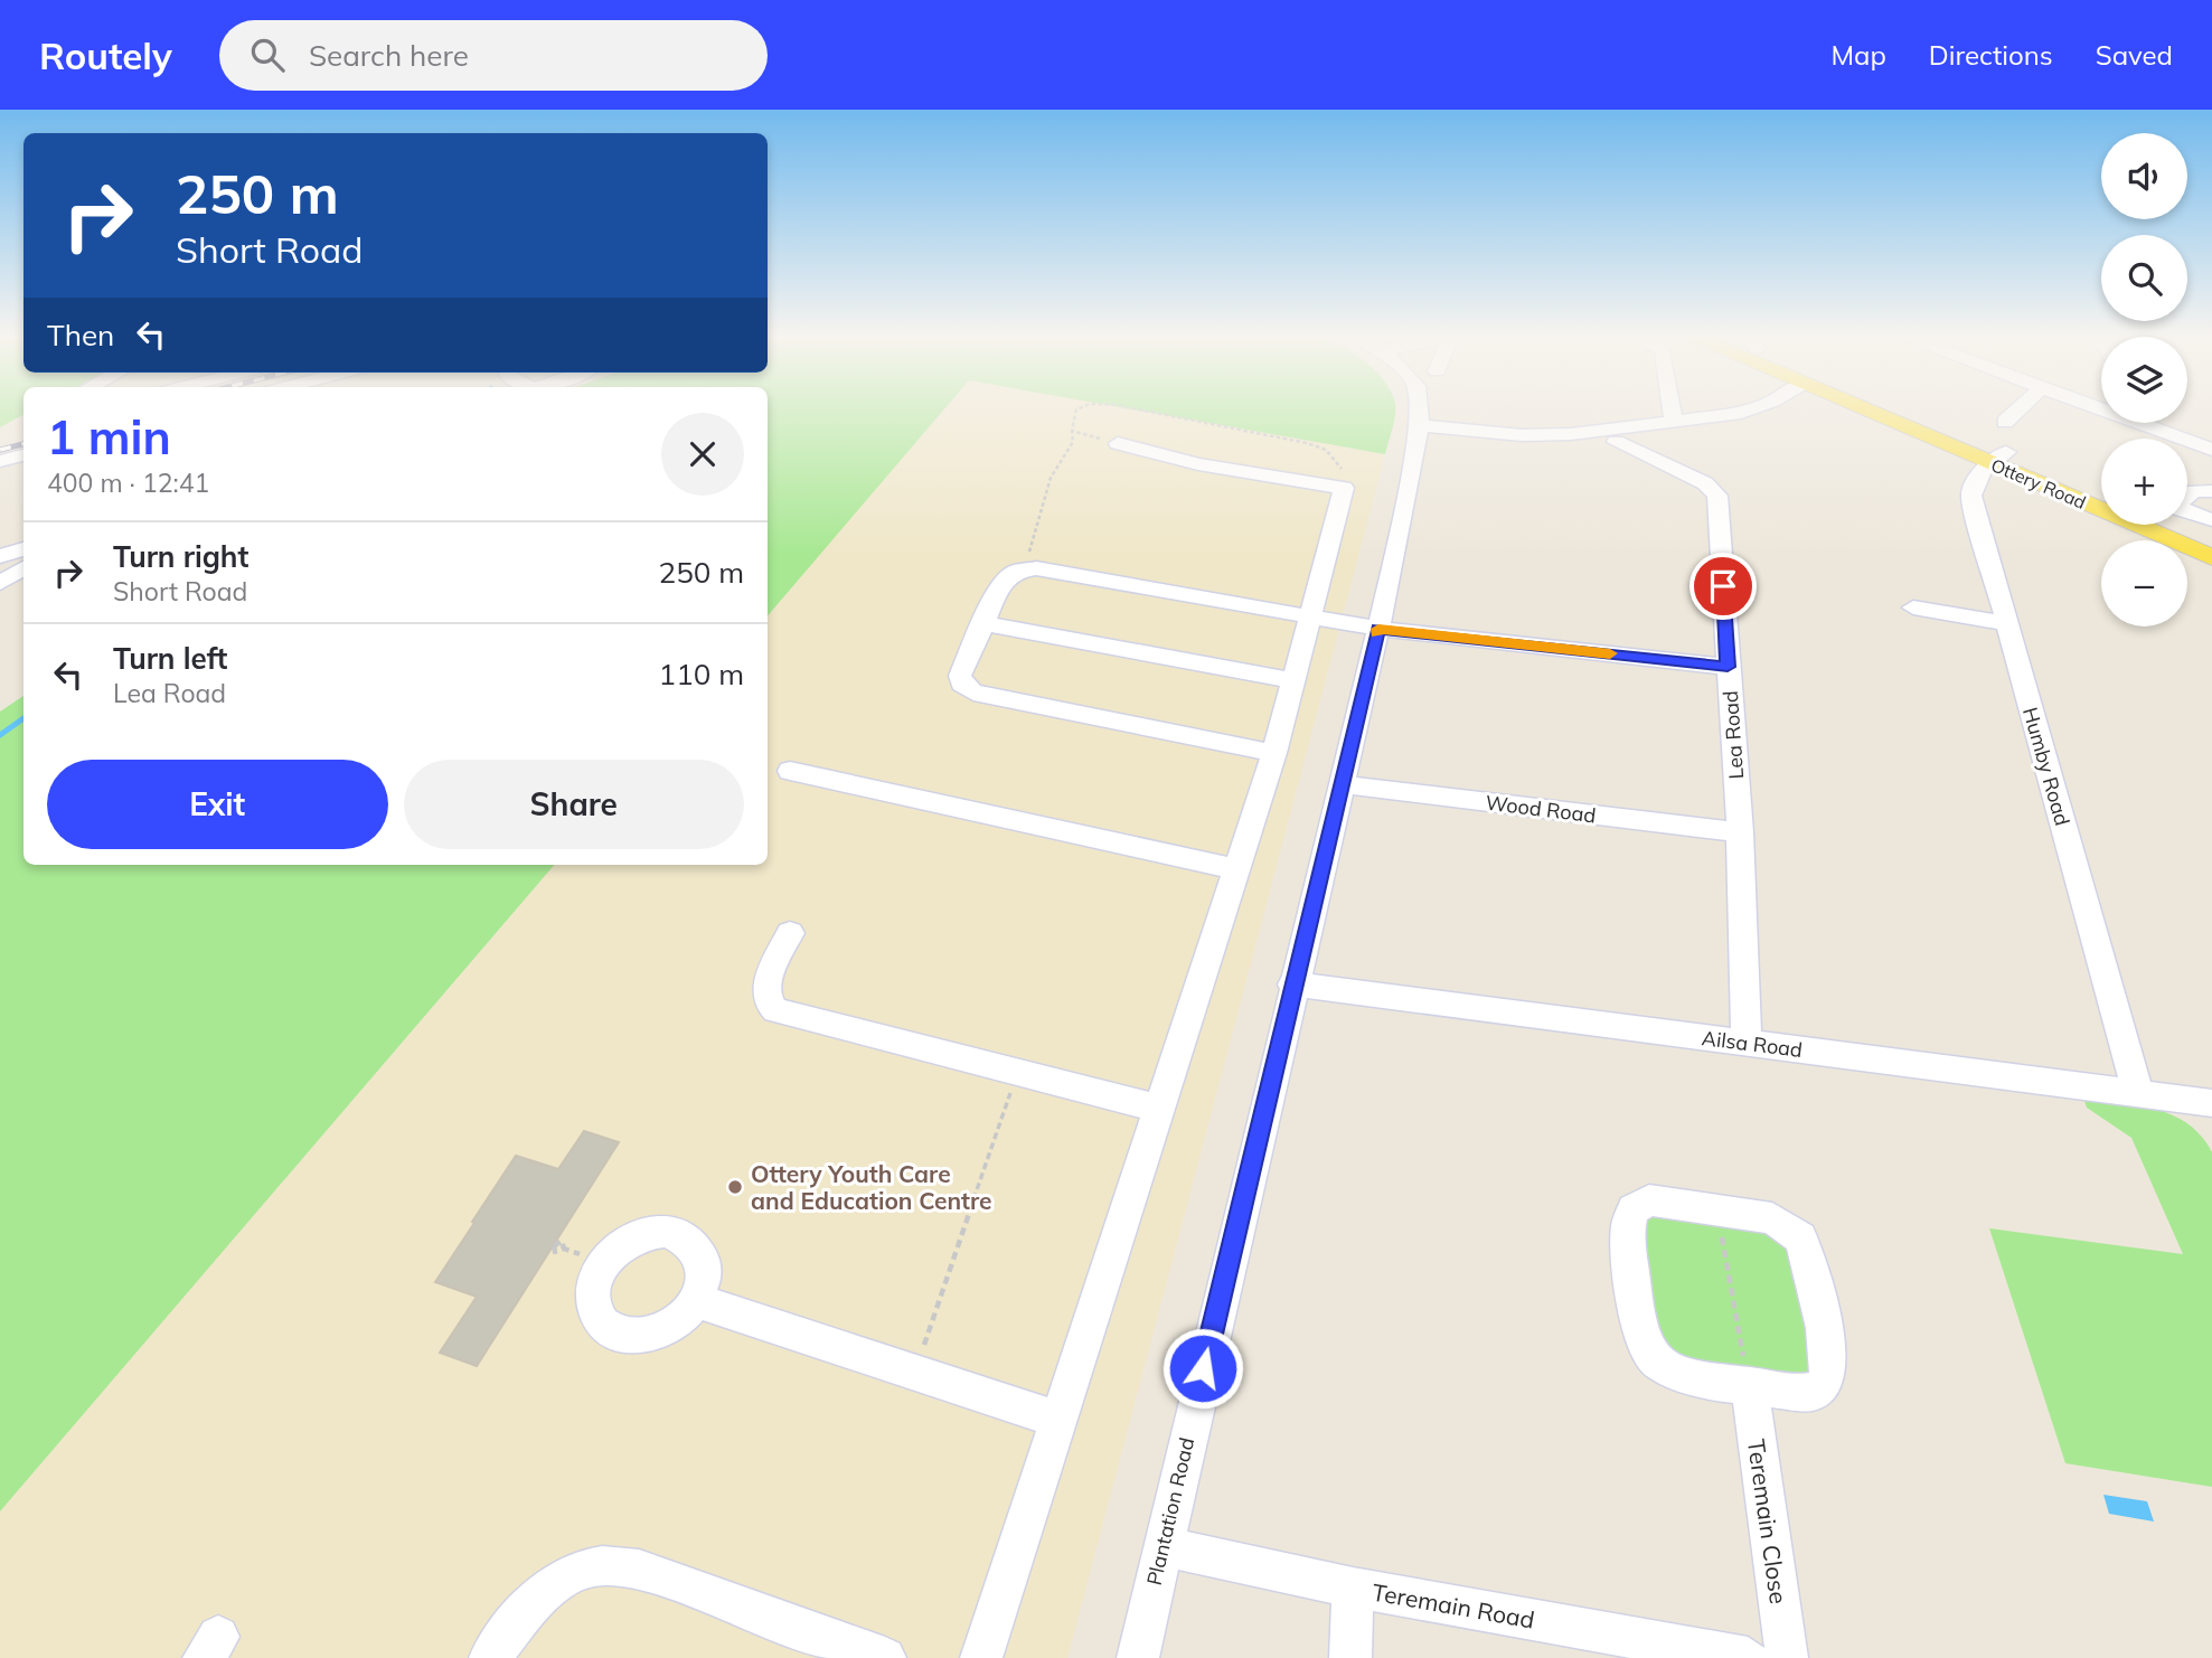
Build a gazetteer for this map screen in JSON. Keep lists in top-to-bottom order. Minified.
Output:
{"streets":{"main road":["Ottery Road"],"street":["Lea Road","Humby Road","Wood Road","Ailsa Road","Plantation Road","Teremain Close","Teremain Road"]},"crossings":[["Ottery Road","Humby Road"],["Lea Road","Wood Road"],["Lea Road","Ailsa Road"],["Humby Road","Ailsa Road"],["Wood Road","Plantation Road"],["Ailsa Road","Plantation Road"],["Plantation Road","Teremain Road"]],"places":["Ottery Youth Care and Education Centre"],"page":{"header":"Routely","search":"Search here","nav":["Map","Directions","Saved"],"map_buttons":["+","−"],"turn":["250 m","Short Road"],"then":"Then","heading":["1 min","400 m · 12:41"],"list":[{"name":"Turn right","note":"Short Road","value":"250 m"},{"name":"Turn left","note":"Lea Road","value":"110 m"}],"buttons":["Exit","Share"]}}
